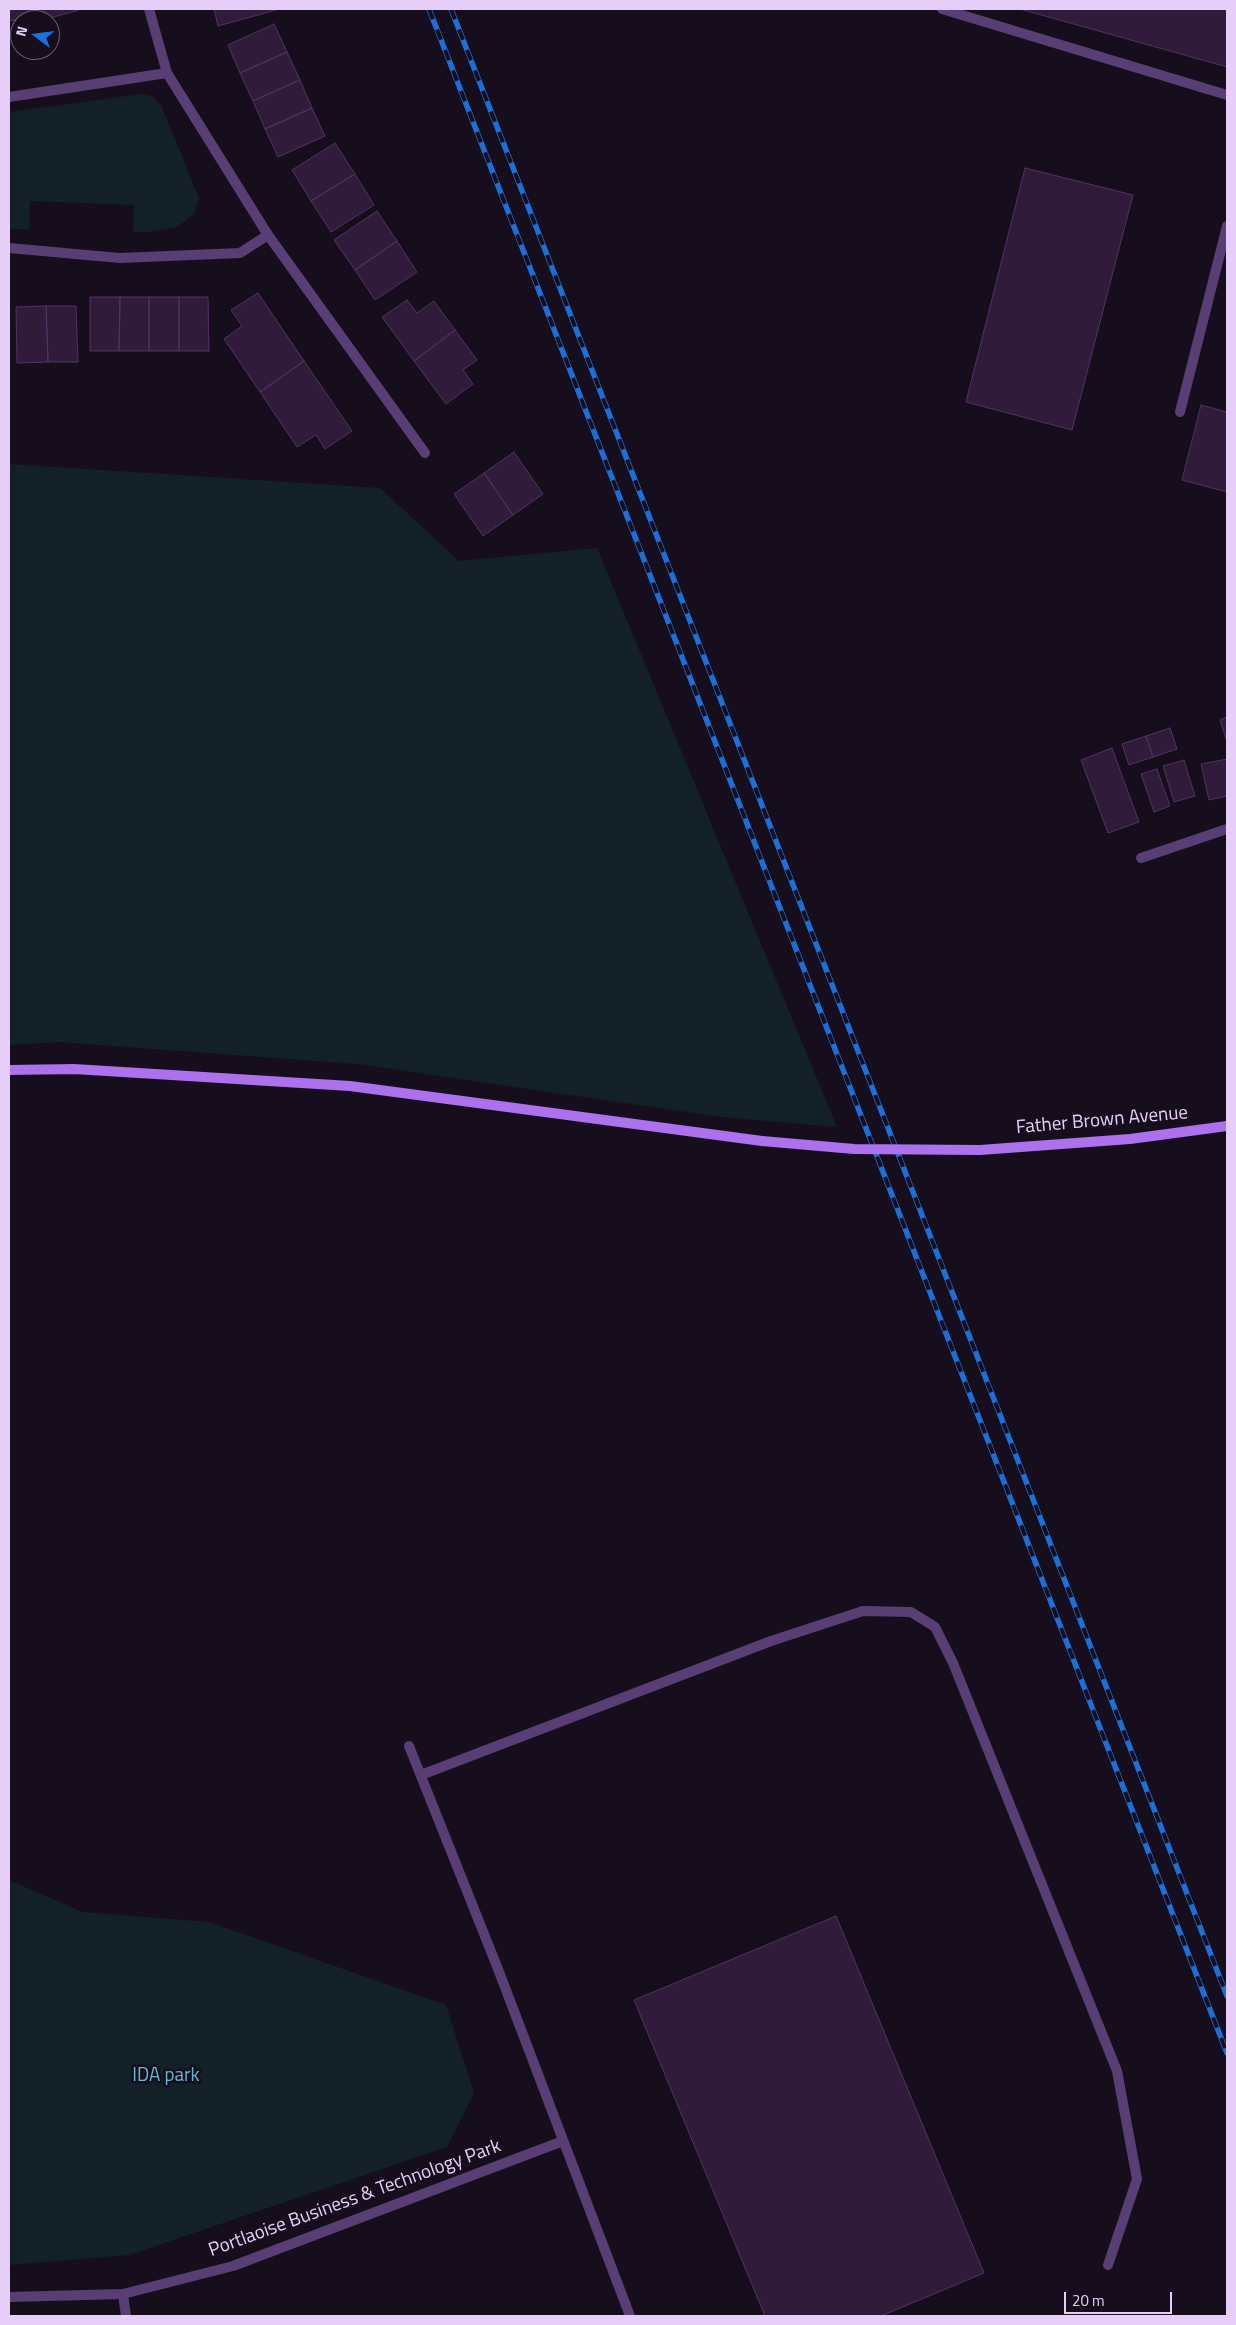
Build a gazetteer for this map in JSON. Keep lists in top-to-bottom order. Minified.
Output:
{"streets":{"main road":["Father Brown Avenue"],"street":["Portlaoise Business & Technology Park"]},"parks":["IDA park"],"scale_bar":"20 m","north":"left"}
